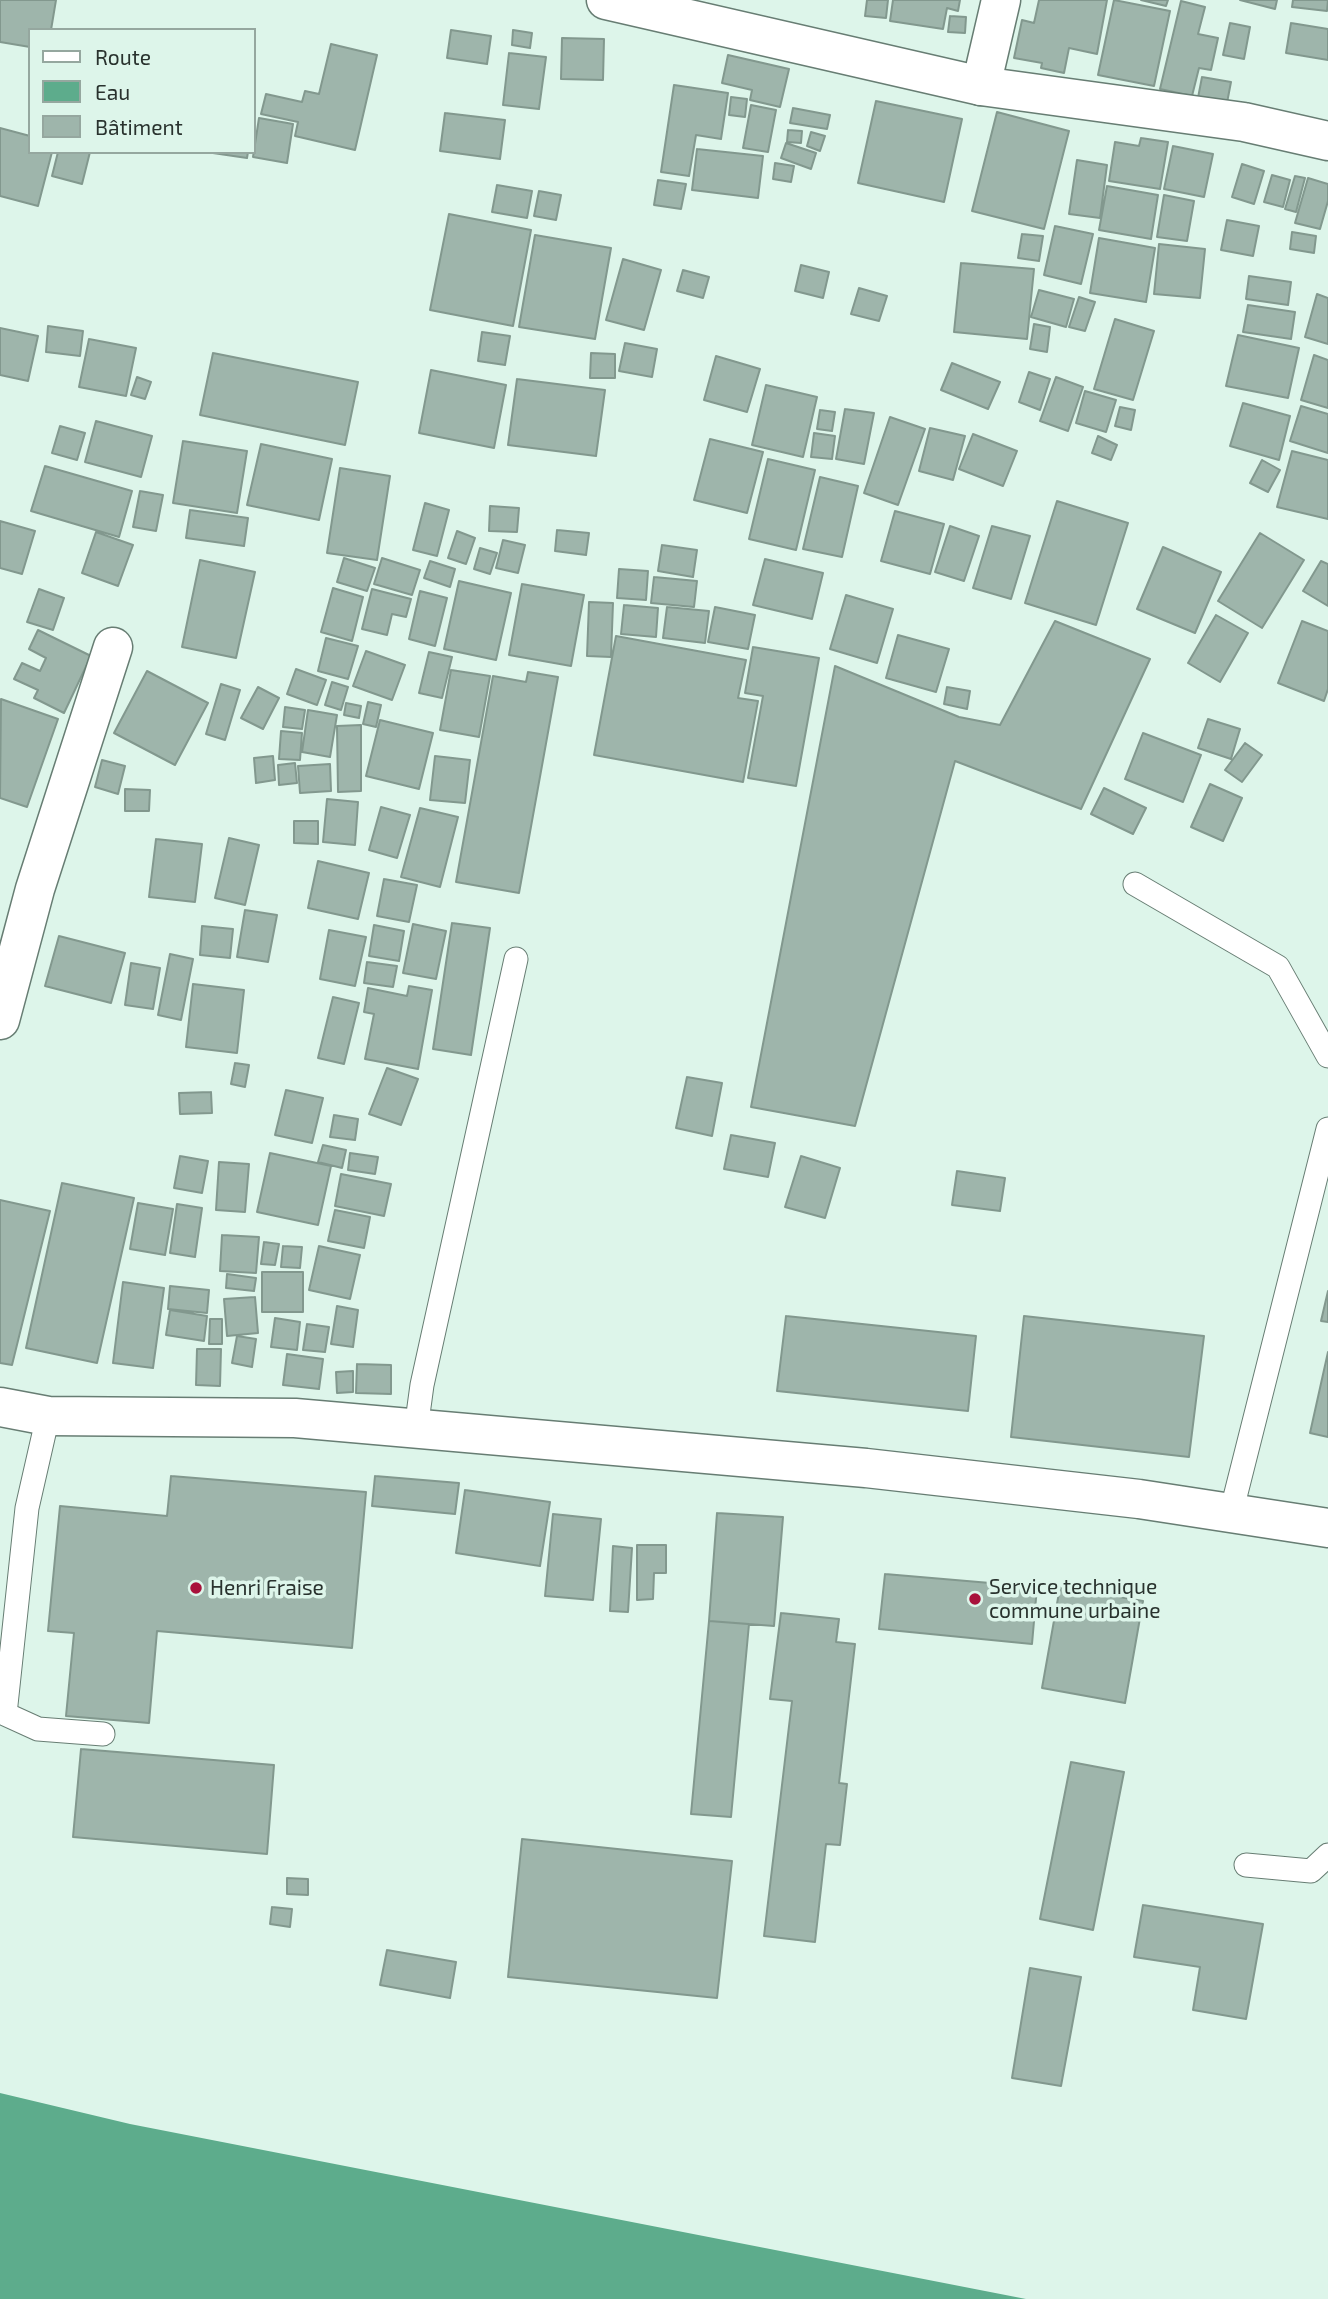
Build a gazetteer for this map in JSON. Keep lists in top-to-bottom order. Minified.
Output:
{"places":["Henri Fraise","Service technique commune urbaine"],"legend":["Route","Eau","Bâtiment"]}
